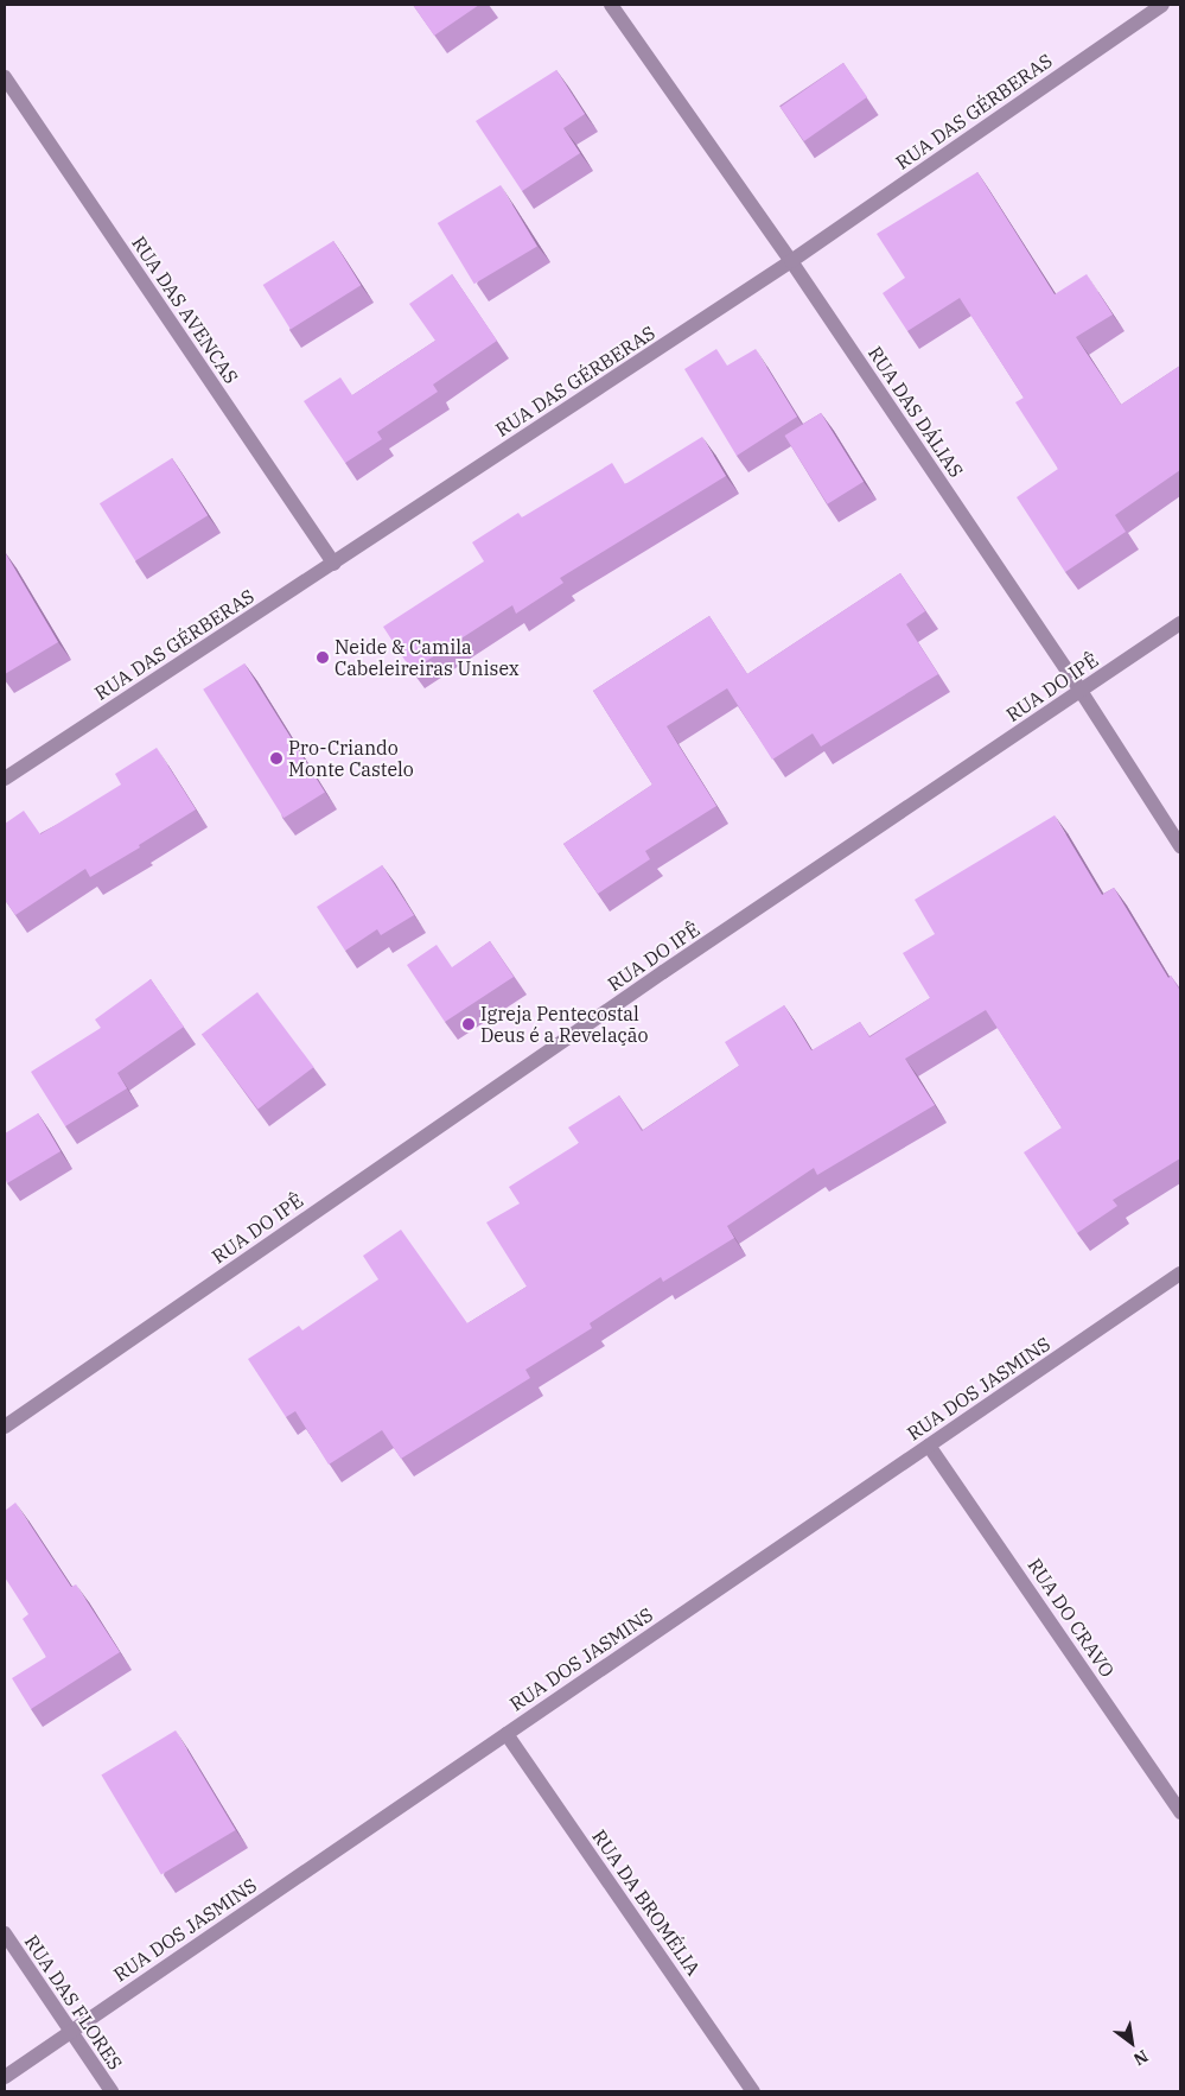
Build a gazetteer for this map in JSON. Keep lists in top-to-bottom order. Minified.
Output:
{"streets":{"street":["RUA DAS GÉRBERAS","RUA DAS AVENCAS","RUA DAS DÁLIAS","RUA DO IPÊ","RUA DOS JASMINS","RUA DO CRAVO","RUA DA BROMÉLIA","RUA DAS FLORES"]},"crossings":[["RUA DAS GÉRBERAS","RUA DAS AVENCAS"],["RUA DAS GÉRBERAS","RUA DAS DÁLIAS"],["RUA DAS DÁLIAS","RUA DO IPÊ"],["RUA DOS JASMINS","RUA DO CRAVO"],["RUA DOS JASMINS","RUA DA BROMÉLIA"],["RUA DOS JASMINS","RUA DAS FLORES"]],"places":["Neide & Camila Cabeleireiras Unisex","Pro-Criando Monte Castelo","Igreja Pentecostal Deus é a Revelação"],"north":"bottom right"}
